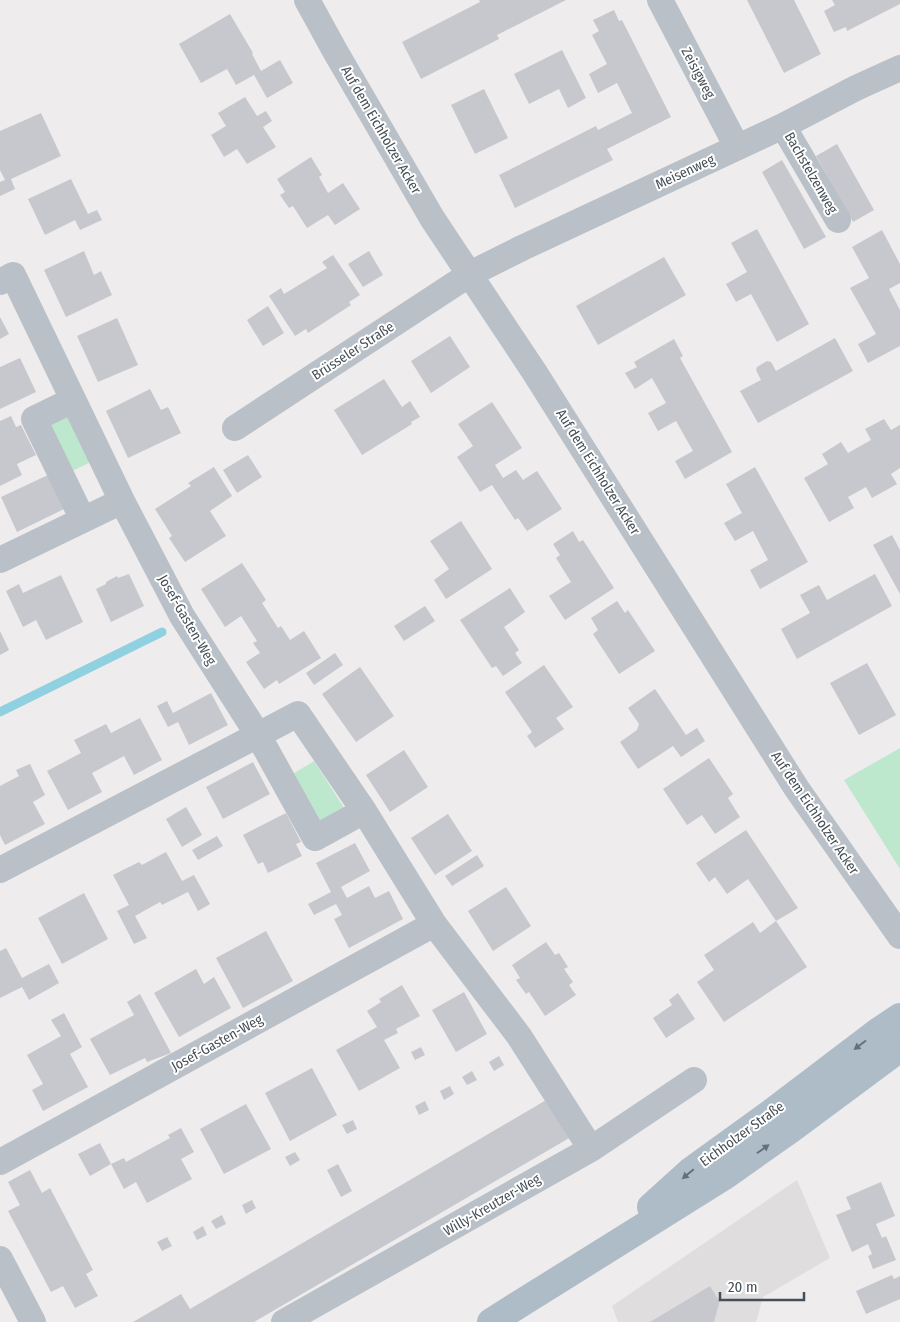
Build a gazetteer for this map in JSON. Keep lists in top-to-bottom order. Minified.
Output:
{"streets":{"main road":["Eichholzer Straße"],"street":["Zeisigweg","Auf dem Eichholzer Acker","Meisenweg","Bachstelzenweg","Brüsseler Straße","Josef-Gasten-Weg","Willy-Kreutzer-Weg"]},"crossings":[["Zeisigweg","Meisenweg"],["Auf dem Eichholzer Acker","Meisenweg"],["Auf dem Eichholzer Acker","Brüsseler Straße"],["Meisenweg","Bachstelzenweg"],["Meisenweg","Brüsseler Straße"]],"scale_bar":"20 m"}
